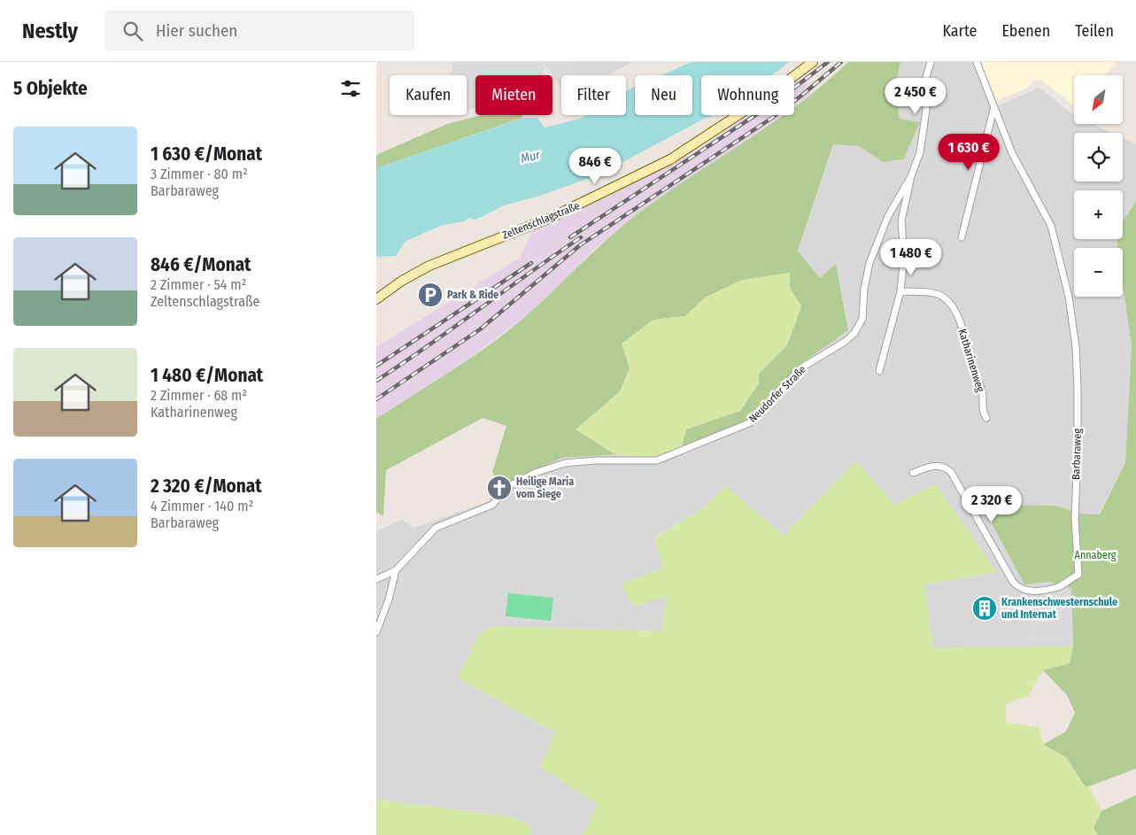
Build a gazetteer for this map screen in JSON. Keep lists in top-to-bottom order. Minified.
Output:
{"streets":{"main road":["Zeltenschlagstraße"],"street":["Katharinenweg","Neudorfer Straße","Barbaraweg"]},"water":["Mur"],"parks":["Annaberg"],"places":{"parking":["Park & Ride"],"church":["Heilige Maria vom Siege"],"building":["Krankenschwesternschule und Internat"]},"north":"bottom left","page":{"header":"Nestly","search":"Hier suchen","nav":["Karte","Ebenen","Teilen"],"heading":"5 Objekte","map_buttons":["+","−"],"chip":["Kaufen","Mieten","Filter","Neu","Wohnung"],"price":["2 450 €","1 630 €","846 €","1 480 €","2 320 €"],"list":[{"name":"1 630 €/Monat","note":"3 Zimmer · 80 m² · Barbaraweg"},{"name":"846 €/Monat","note":"2 Zimmer · 54 m² · Zeltenschlagstraße"},{"name":"1 480 €/Monat","note":"2 Zimmer · 68 m² · Katharinenweg"},{"name":"2 320 €/Monat","note":"4 Zimmer · 140 m² · Barbaraweg"}]}}
